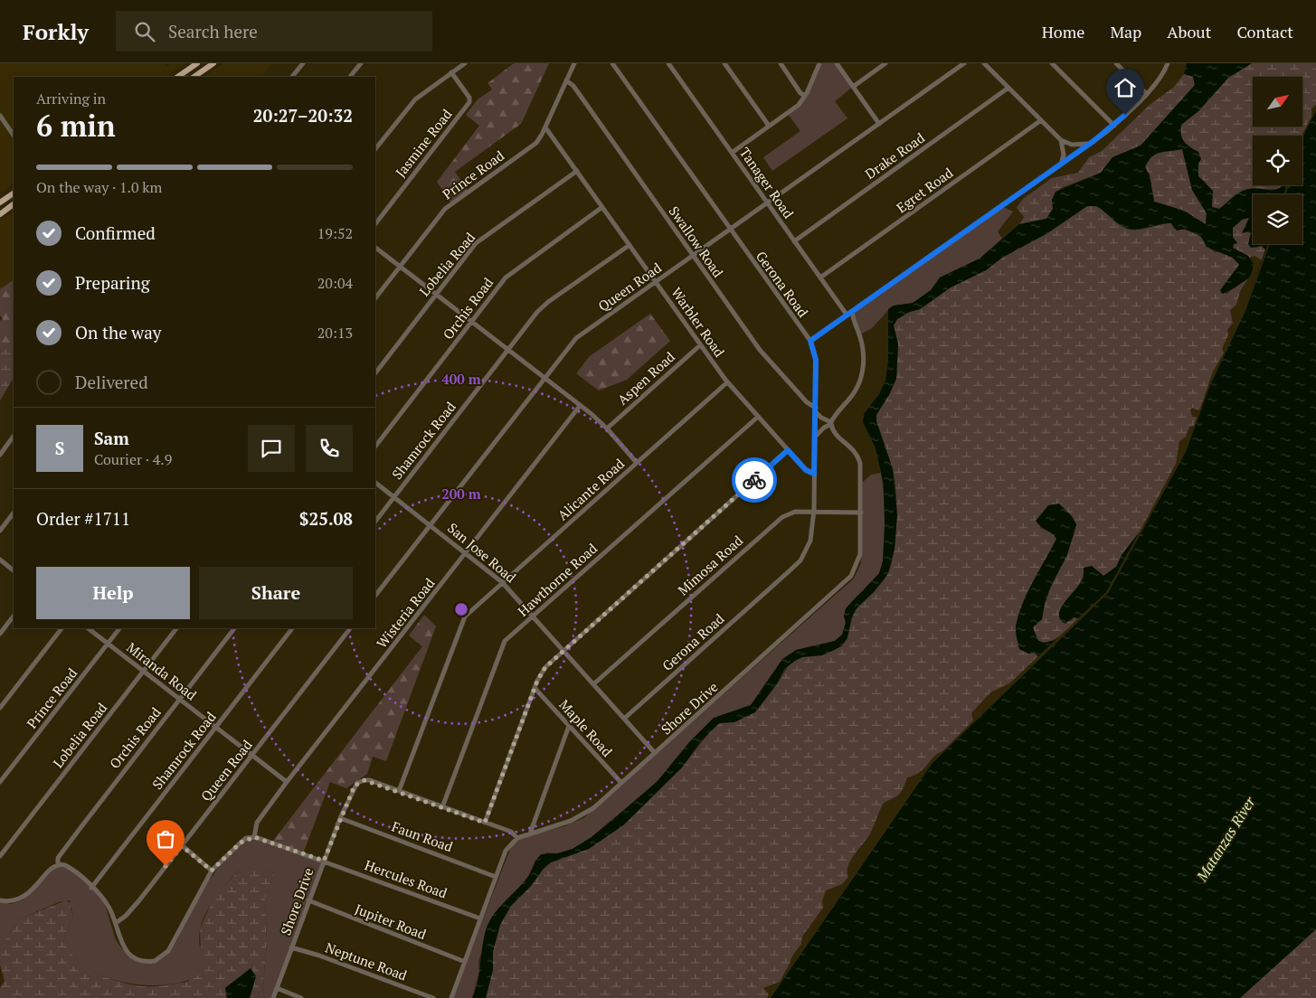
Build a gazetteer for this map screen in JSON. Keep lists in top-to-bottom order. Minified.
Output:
{"streets":{"street":["Jasmine Road","Drake Road","Prince Road","Tanager Road","Egret Road","Swallow Road","Lobelia Road","Gerona Road","Queen Road","Orchis Road","Warbler Road","Aspen Road","Shamrock Road","Alicante Road","San Jose Road","Mimosa Road","Hawthorne Road","Wisteria Road","Miranda Road","Shore Drive","Maple Road","Faun Road","Hercules Road","Jupiter Road","Neptune Road"]},"crossings":[["Drake Road","Tanager Road"],["Prince Road","Swallow Road"],["Prince Road","Warbler Road"],["Prince Road","Alicante Road"],["Prince Road","Miranda Road"],["Tanager Road","Egret Road"],["Tanager Road","Queen Road"],["Swallow Road","Gerona Road"],["Swallow Road","Queen Road"],["Lobelia Road","Warbler Road"],["Lobelia Road","Alicante Road"],["Lobelia Road","Miranda Road"],["Gerona Road","Queen Road"],["Gerona Road","Warbler Road"],["Gerona Road","San Jose Road"],["Gerona Road","Mimosa Road"],["Gerona Road","Shore Drive"],["Queen Road","Warbler Road"],["Queen Road","Alicante Road"],["Queen Road","San Jose Road"],["Queen Road","Miranda Road"],["Orchis Road","Warbler Road"],["Orchis Road","Alicante Road"],["Orchis Road","Miranda Road"],["Warbler Road","Aspen Road"],["Warbler Road","Shamrock Road"],["Warbler Road","Hawthorne Road"],["Aspen Road","Alicante Road"],["Shamrock Road","Alicante Road"],["Shamrock Road","San Jose Road"],["Shamrock Road","Miranda Road"],["Alicante Road","San Jose Road"],["Alicante Road","Wisteria Road"],["San Jose Road","Mimosa Road"],["San Jose Road","Hawthorne Road"],["San Jose Road","Wisteria Road"],["San Jose Road","Shore Drive"],["Mimosa Road","Shore Drive"],["Wisteria Road","Miranda Road"],["Wisteria Road","Shore Drive"],["Shore Drive","Maple Road"],["Shore Drive","Hercules Road"],["Shore Drive","Jupiter Road"],["Shore Drive","Neptune Road"]],"water":["Matanzas River"],"north":"top right","page":{"header":"Forkly","search":"Search here","nav":["Home","Map","About","Contact"],"heading":["6 min","Arriving in","20:27–20:32"],"panel":["Sam","Courier · 4.9","Order #1711","$25.08"],"bar":"On the way · 1.0 km","list":[["Confirmed","19:52"],["Preparing","20:04"],["On the way","20:13"],"Delivered"],"round":"S","buttons":["Help","Share"]},"rings":["400 m","200 m"]}
